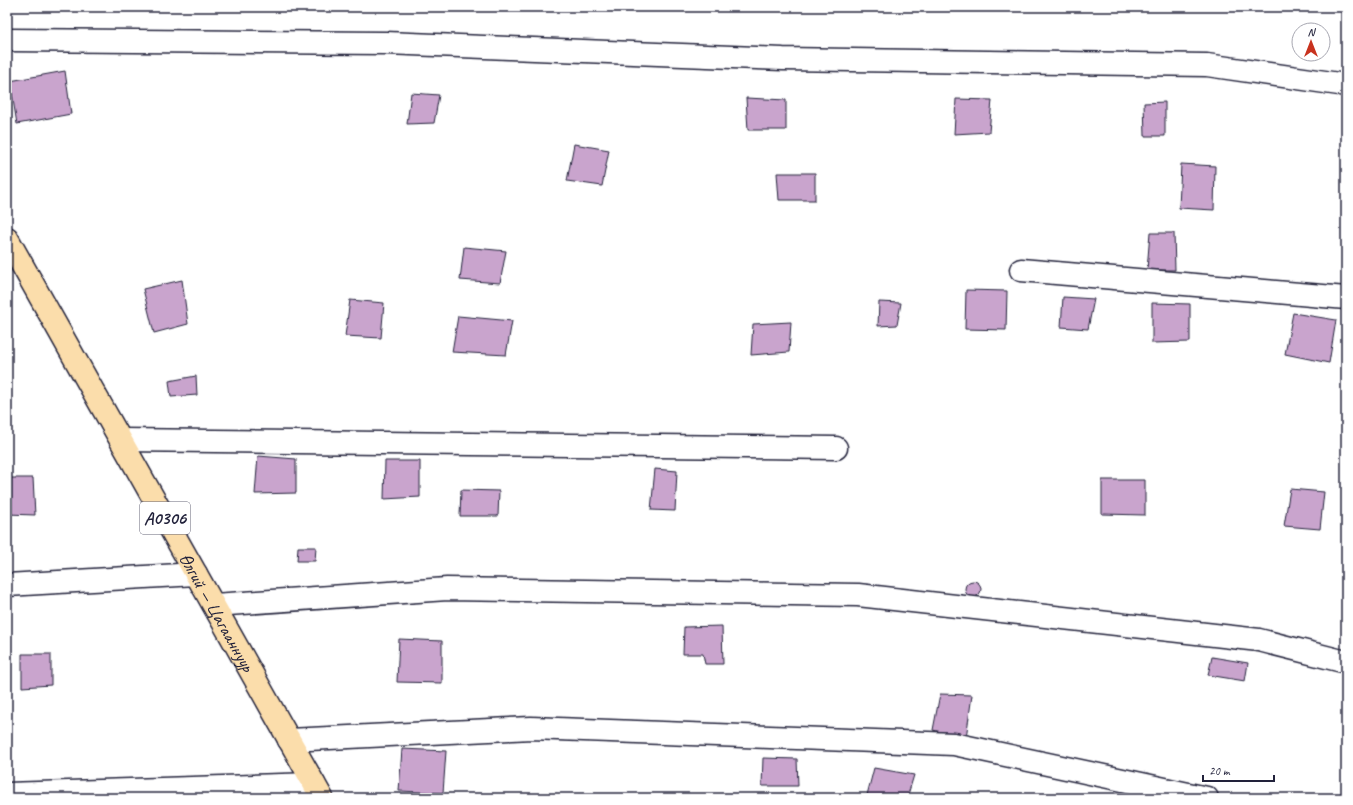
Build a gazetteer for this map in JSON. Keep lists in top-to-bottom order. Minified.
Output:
{"streets":{"highway":["A0306","Өлгий — Цагааннуур"]},"scale_bar":"20 m","north":"top"}
